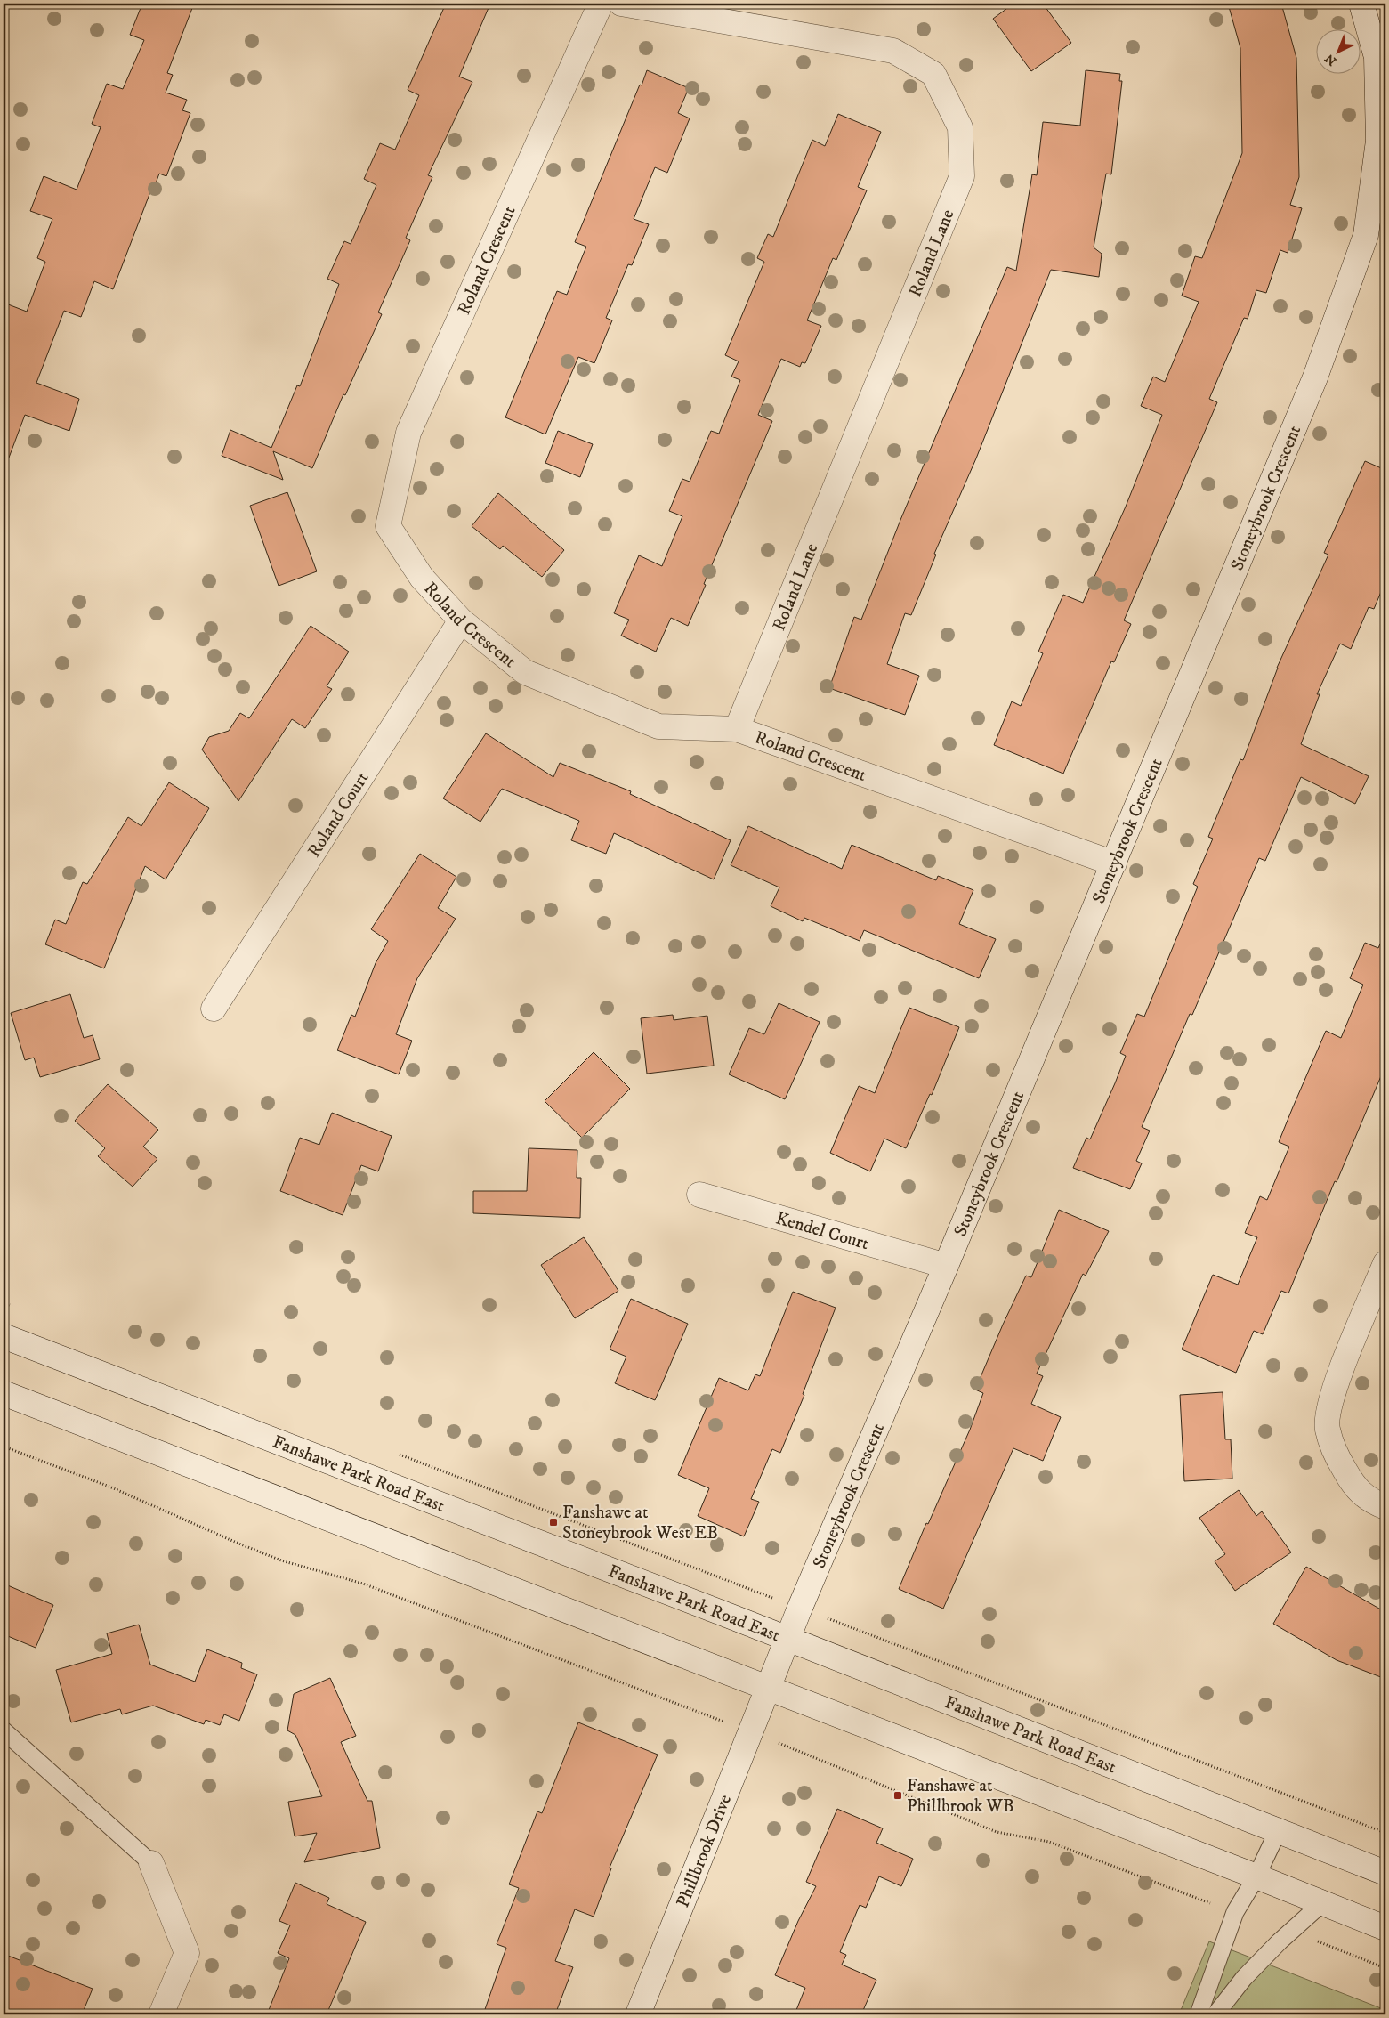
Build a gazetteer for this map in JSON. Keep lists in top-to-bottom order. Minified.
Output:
{"streets":{"street":["Roland Lane","Roland Crescent","Stoneybrook Crescent","Roland Court","Kendel Court","Fanshawe Park Road East","Phillbrook Drive"]},"crossings":[["Roland Lane","Roland Crescent"],["Roland Crescent","Stoneybrook Crescent"],["Roland Crescent","Roland Court"],["Stoneybrook Crescent","Kendel Court"],["Stoneybrook Crescent","Fanshawe Park Road East"],["Stoneybrook Crescent","Phillbrook Drive"]],"places":{"transit":["Fanshawe at Stoneybrook West EB","Fanshawe at Phillbrook WB"]},"north":"bottom left"}
